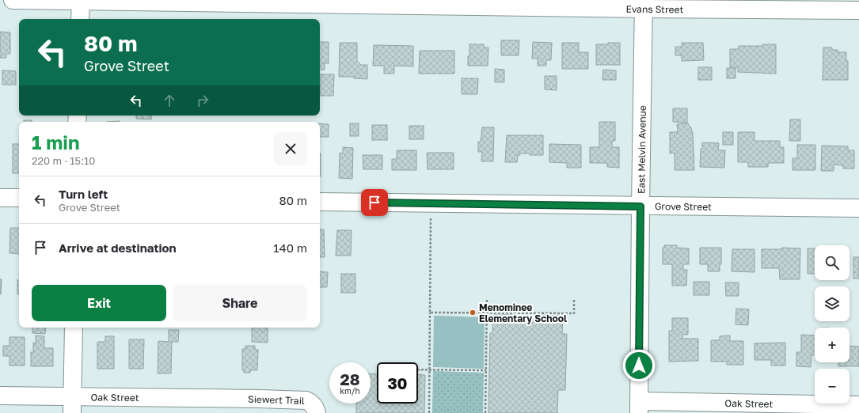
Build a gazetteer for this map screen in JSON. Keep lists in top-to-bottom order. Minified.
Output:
{"streets":{"street":["Evans Street","East Melvin Avenue","Grove Street","Oak Street","Siewert Trail"]},"crossings":[["Evans Street","East Melvin Avenue"],["East Melvin Avenue","Grove Street"],["East Melvin Avenue","Oak Street"],["Oak Street","Siewert Trail"]],"places":["Menominee Elementary School"],"page":{"turn":["80 m","Grove Street"],"heading":["1 min","220 m · 15:10"],"list":[{"name":"Turn left","note":"Grove Street","value":"80 m"},{"name":"Arrive at destination","value":"140 m"}],"map_buttons":["+","−"],"buttons":["Exit","Share"],"speed":"28 km/h","limit":"30"}}
